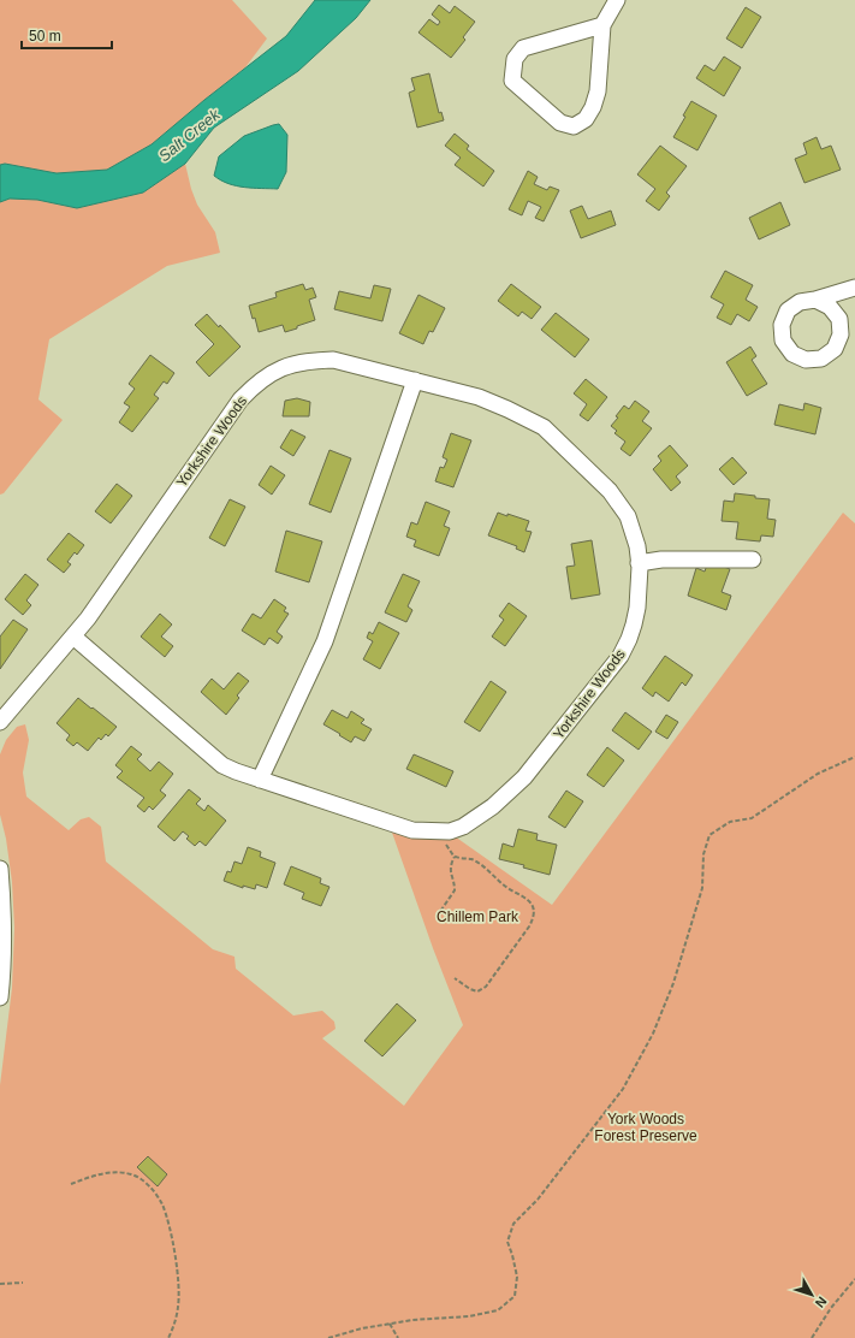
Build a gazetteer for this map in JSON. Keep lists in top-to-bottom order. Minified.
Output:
{"streets":{"street":["Yorkshire Woods"]},"water":["Salt Creek"],"parks":["Chillem Park","York Woods Forest Preserve"],"scale_bar":"50 m","north":"bottom right"}
